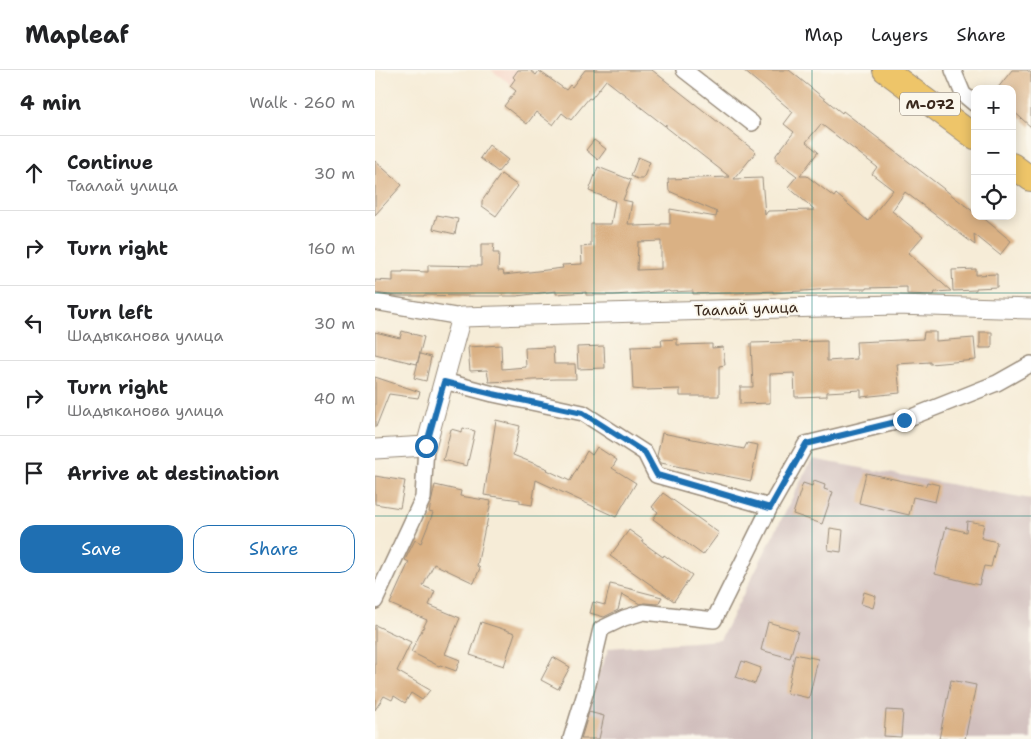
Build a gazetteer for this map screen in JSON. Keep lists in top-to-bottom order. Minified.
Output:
{"streets":{"main road":["М-072"],"street":["Таалай улица"]},"page":{"header":"Mapleaf","nav":["Map","Layers","Share"],"heading":["4 min","Walk · 260 m"],"map_buttons":["+","−"],"list":[["Continue","Таалай улица","30 m"],["Turn right","160 m"],["Turn left","Шадыканова улица","30 m"],["Turn right","Шадыканова улица","40 m"],"Arrive at destination"],"buttons":["Save","Share"]}}
